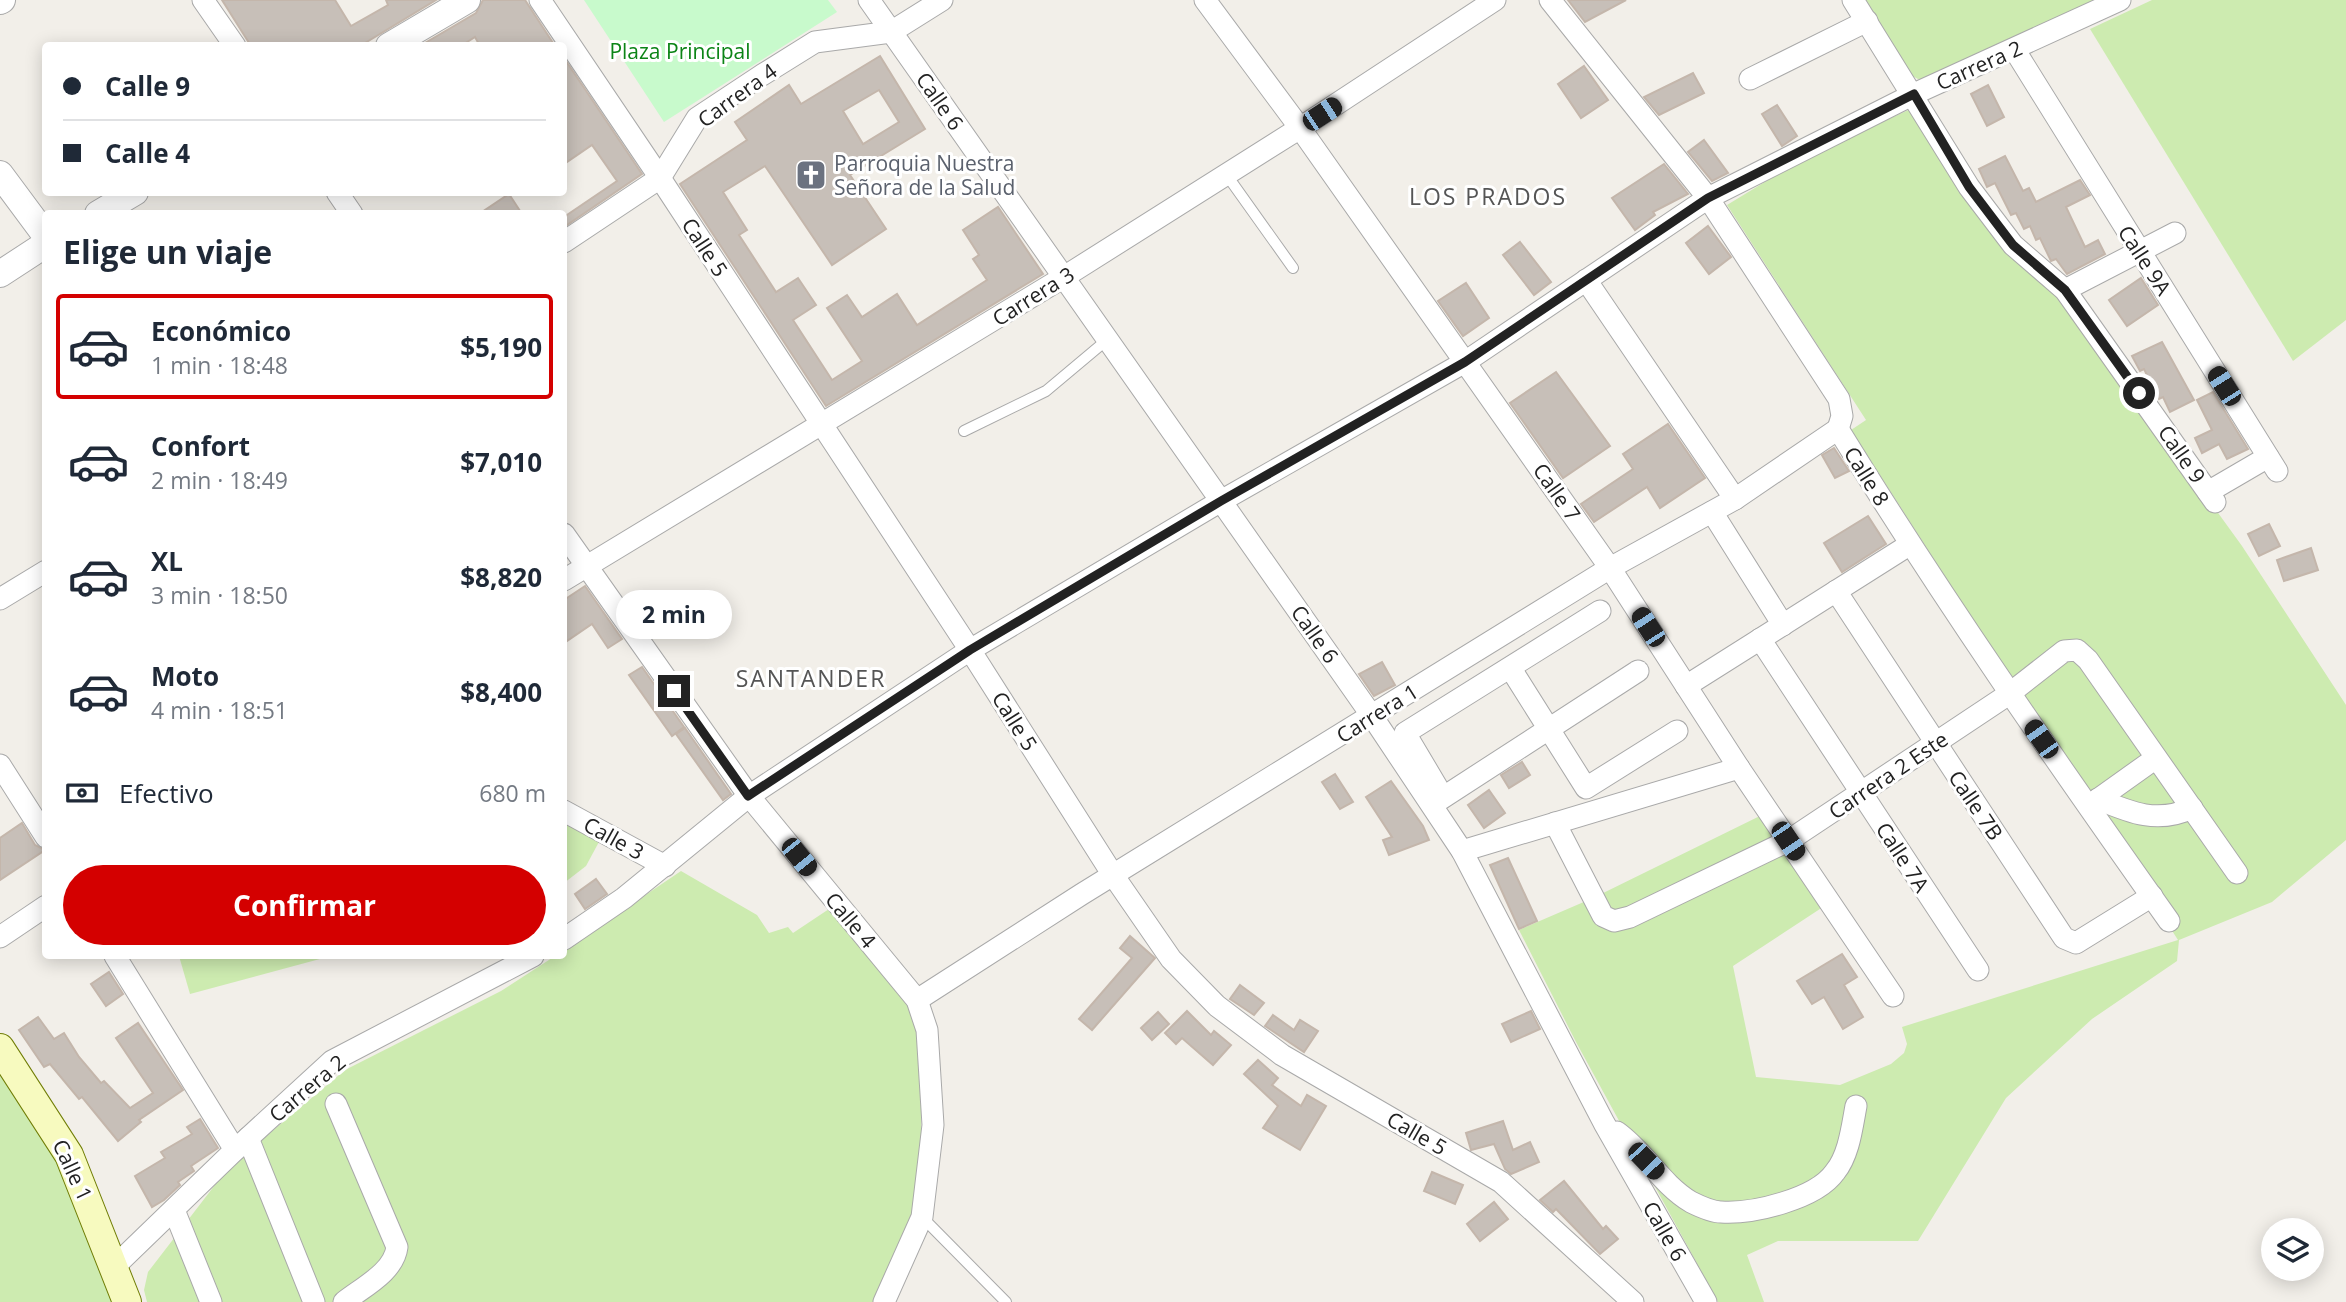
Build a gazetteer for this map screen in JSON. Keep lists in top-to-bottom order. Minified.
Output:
{"streets":{"main road":["Calle 1"],"street":["Carrera 2","Carrera 4","Calle 6","Calle 5","Calle 9A","Carrera 3","Calle 9","Calle 8","Calle 7","Carrera 1","Carrera 2 Este","Calle 7B","Calle 3","Calle 7A","Calle 4"]},"crossings":[["Carrera 2","Calle 6"],["Carrera 2","Calle 5"],["Carrera 2","Calle 9A"],["Carrera 2","Calle 9"],["Carrera 2","Calle 8"],["Carrera 2","Calle 7"],["Carrera 2","Calle 3"],["Carrera 2","Calle 4"],["Carrera 2","Calle 1"],["Carrera 4","Calle 6"],["Carrera 4","Calle 5"],["Calle 6","Carrera 3"],["Calle 6","Carrera 1"],["Calle 5","Carrera 3"],["Calle 5","Carrera 1"],["Calle 9A","Calle 9"],["Carrera 3","Calle 7"],["Carrera 3","Calle 4"],["Calle 8","Carrera 1"],["Calle 8","Carrera 2 Este"],["Calle 8","Calle 7B"],["Calle 7","Carrera 1"],["Calle 7","Carrera 2 Este"],["Carrera 1","Calle 4"],["Carrera 2 Este","Calle 7B"],["Carrera 2 Este","Calle 7A"]],"districts":["LOS PRADOS","SANTANDER"],"parks":["Plaza Principal"],"places":{"church":["Parroquia Nuestra Señora de la Salud"]},"page":{"banner":["Calle 9","Calle 4"],"heading":"Elige un viaje","list":[{"name":"Económico","note":"1 min · 18:48","value":"$5,190"},{"name":"Confort","note":"2 min · 18:49","value":"$7,010"},{"name":"XL","note":"3 min · 18:50","value":"$8,820"},{"name":"Moto","note":"4 min · 18:51","value":"$8,400"}],"bubble":"2 min","pay":["Efectivo","680 m"],"buttons":"Confirmar"}}
